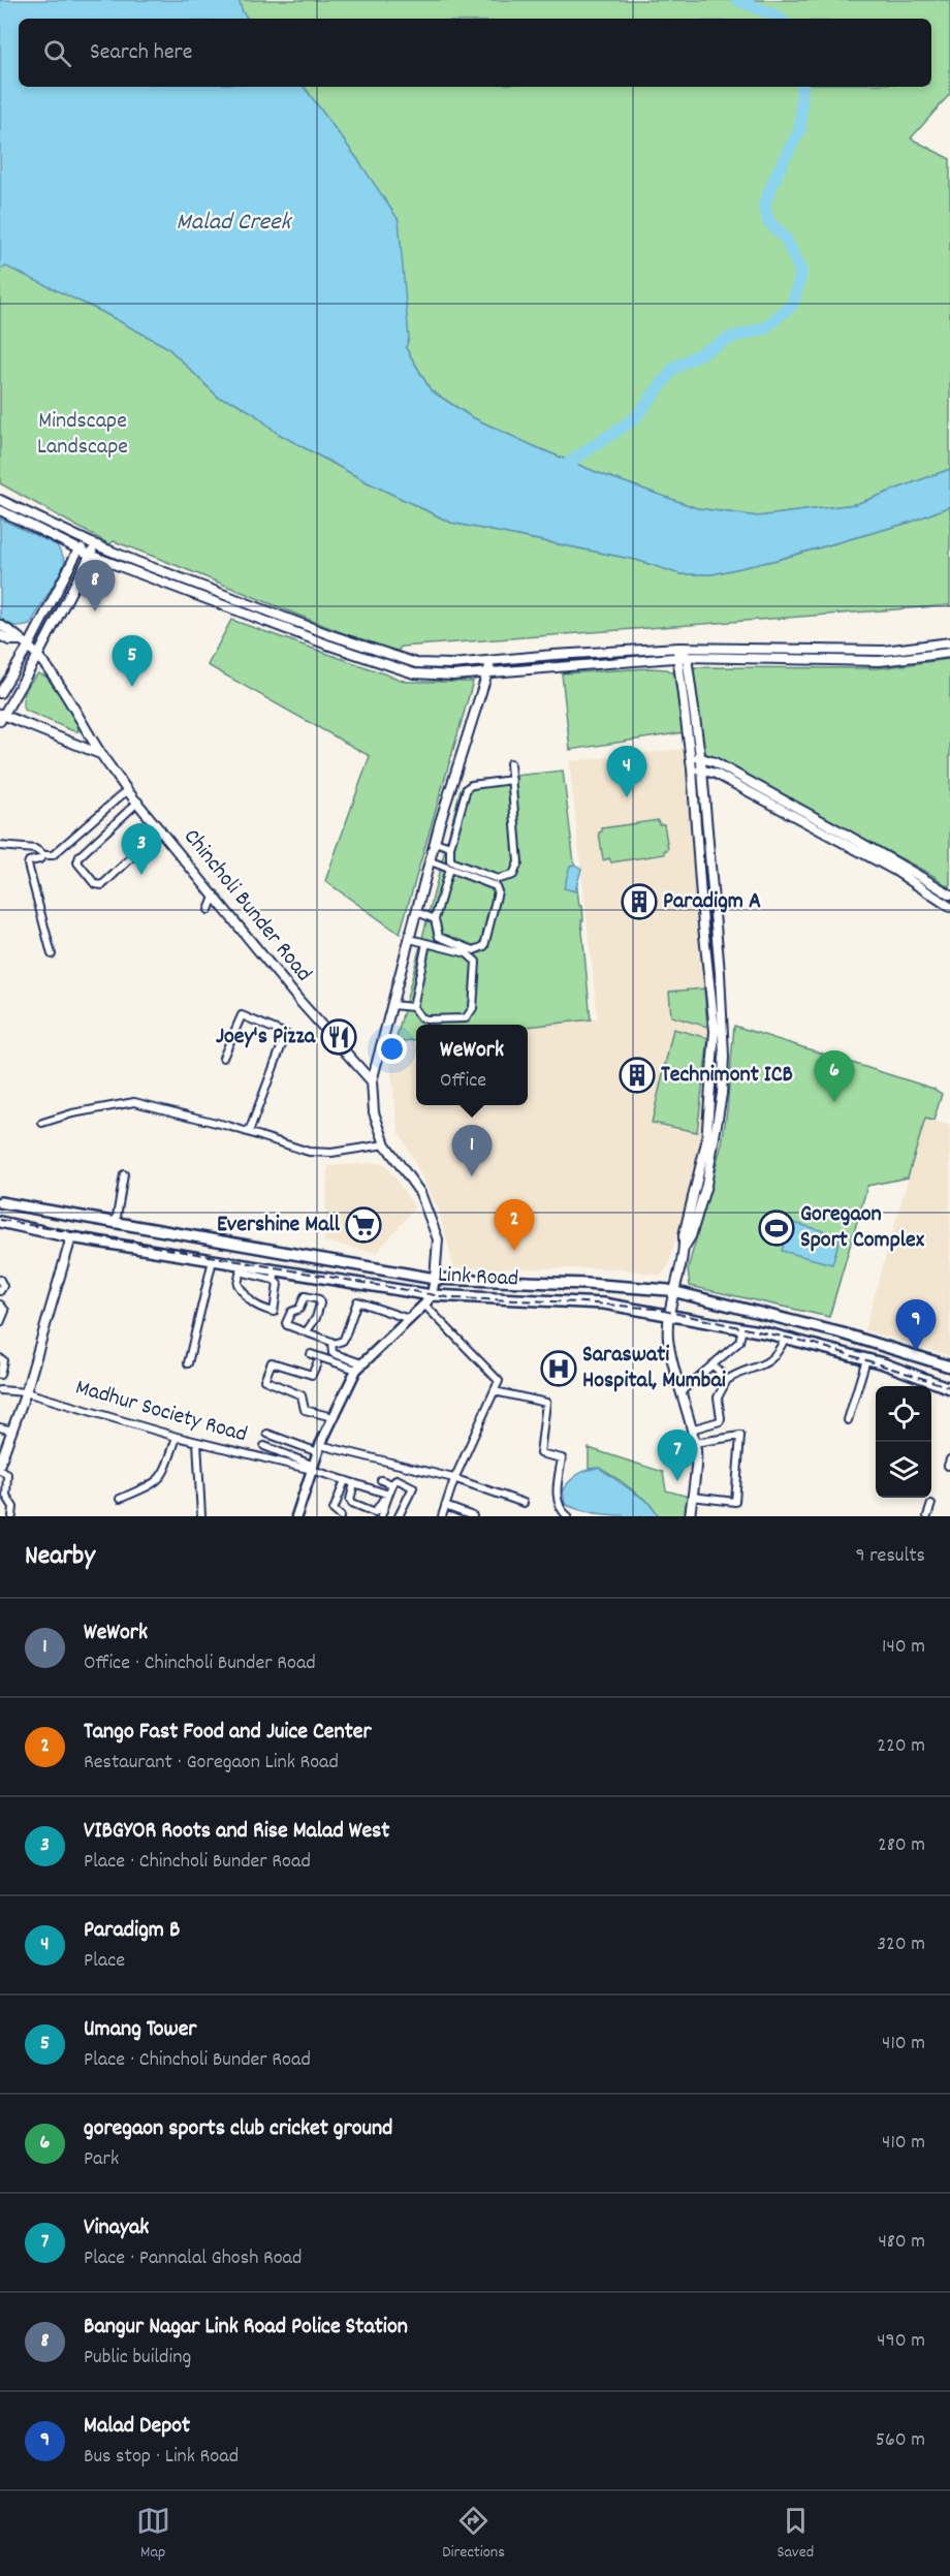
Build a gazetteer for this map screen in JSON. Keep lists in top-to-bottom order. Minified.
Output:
{"streets":{"main road":["Link Road"],"street":["Chincholi Bunder Road","Madhur Society Road"]},"water":["Malad Creek"],"parks":["Mindscape Landscape"],"places":{"building":["Paradigm A","Technimont ICB"],"restaurant":["Joey's Pizza"],"supermarket":["Evershine Mall"],"sports":["Goregaon Sport Complex"],"hospital":["Saraswati Hospital, Mumbai"]},"page":{"search":"Search here","pins":["8","5","4","3","6","1","2","9","7"],"popup":["WeWork","Office"],"heading":["Nearby","9 results"],"list":[{"mark":"1","name":"WeWork","note":"Office · Chincholi Bunder Road","value":"140 m"},{"mark":"2","name":"Tango Fast Food and Juice Center","note":"Restaurant · Goregaon Link Road","value":"220 m"},{"mark":"3","name":"VIBGYOR Roots and Rise Malad West","note":"Place · Chincholi Bunder Road","value":"280 m"},{"mark":"4","name":"Paradigm B","note":"Place","value":"320 m"},{"mark":"5","name":"Umang Tower","note":"Place · Chincholi Bunder Road","value":"410 m"},{"mark":"6","name":"goregaon sports club cricket ground","note":"Park","value":"410 m"},{"mark":"7","name":"Vinayak","note":"Place · Pannalal Ghosh Road","value":"480 m"},{"mark":"8","name":"Bangur Nagar Link Road Police Station","note":"Public building","value":"490 m"},{"mark":"9","name":"Malad Depot","note":"Bus stop · Link Road","value":"560 m"}],"nav":["Map","Directions","Saved"]}}
